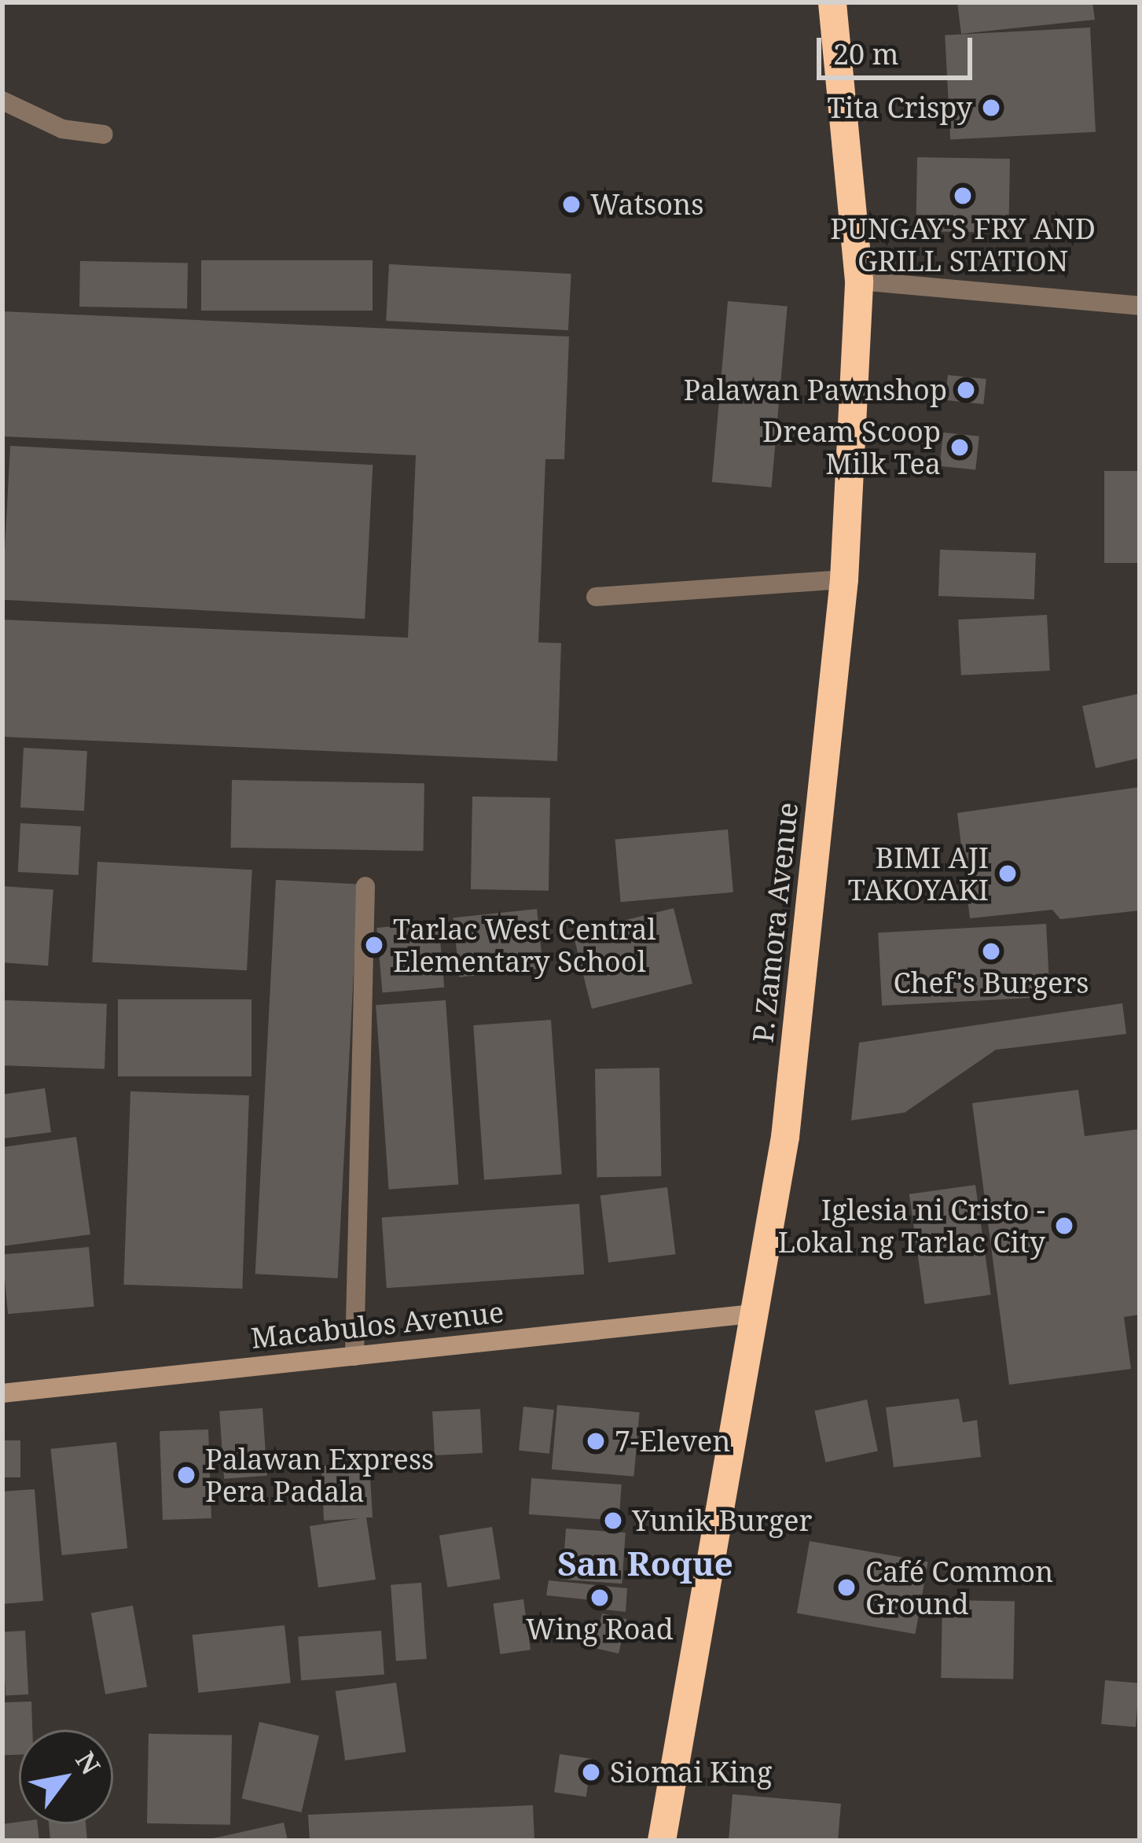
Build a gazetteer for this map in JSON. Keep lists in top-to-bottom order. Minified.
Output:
{"streets":{"highway":["P. Zamora Avenue"],"street":["Macabulos Avenue"]},"crossings":[["P. Zamora Avenue","Macabulos Avenue"]],"districts":["San Roque"],"places":["Tita Crispy","PUNGAY'S FRY AND GRILL STATION","Watsons","Palawan Pawnshop","Dream Scoop Milk Tea","BIMI AJI TAKOYAKI","Tarlac West Central Elementary School","Chef's Burgers","Iglesia ni Cristo - Lokal ng Tarlac City","7-Eleven","Palawan Express Pera Padala","Yunik Burger","Café Common Ground","Wing Road","Siomai King"],"scale_bar":"20 m","north":"top right"}
